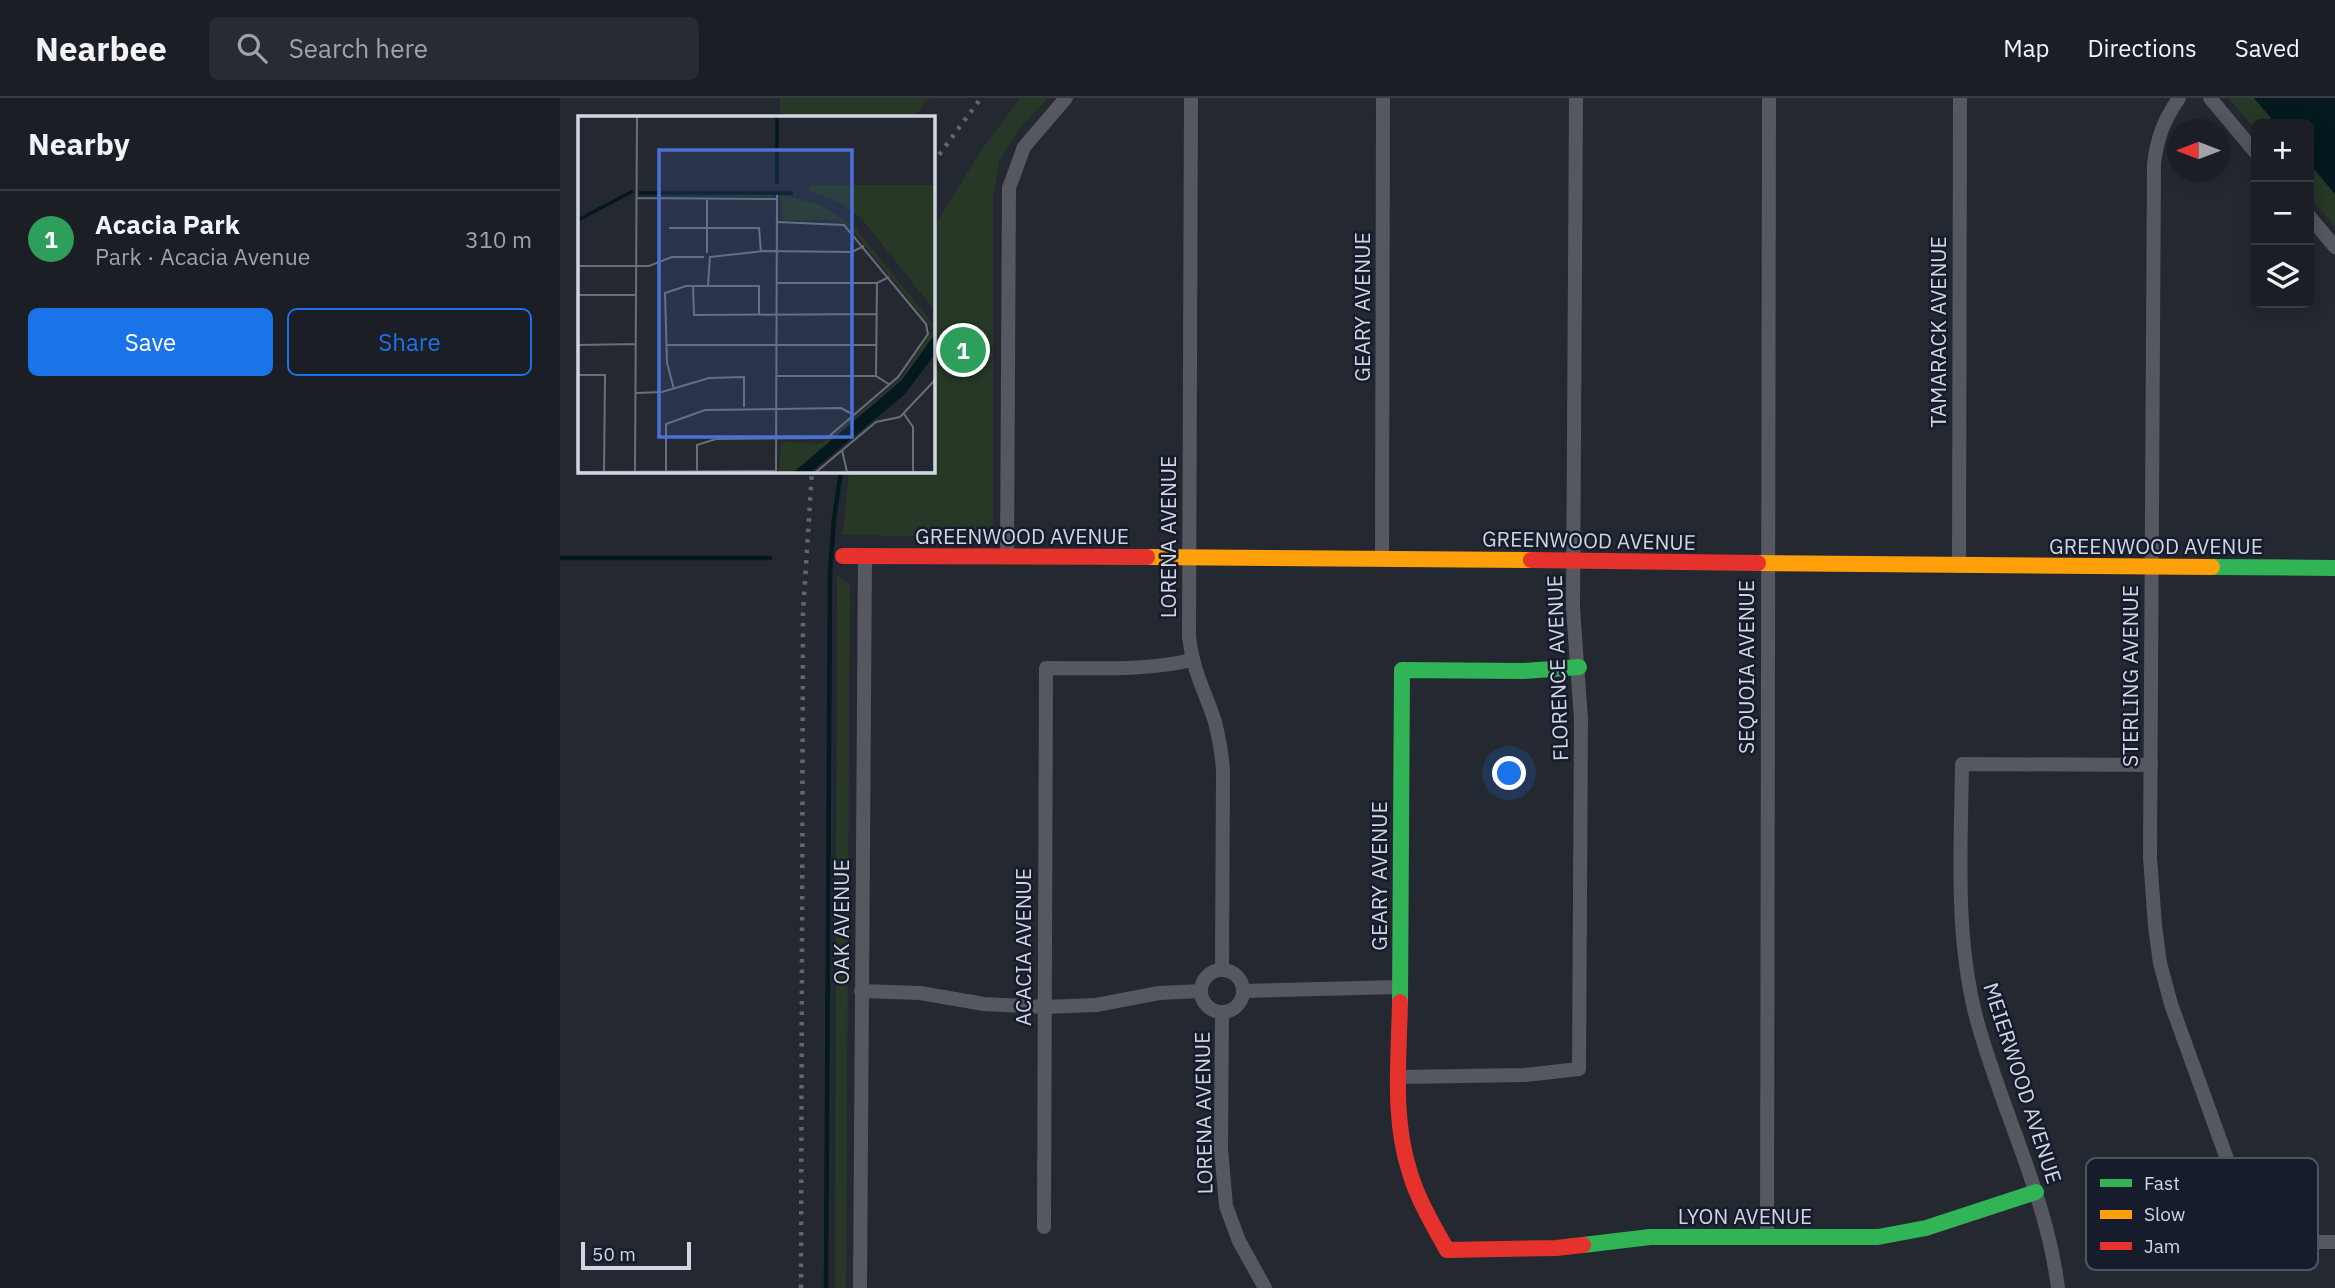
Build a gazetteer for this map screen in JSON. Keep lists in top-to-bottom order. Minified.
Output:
{"streets":{"street":["GEARY AVENUE","TAMARACK AVENUE","GREENWOOD AVENUE","LORENA AVENUE","SEQUOIA AVENUE","FLORENCE AVENUE","STERLING AVENUE","OAK AVENUE","ACACIA AVENUE","MEIERWOOD AVENUE","LYON AVENUE"]},"crossings":[["GEARY AVENUE","GREENWOOD AVENUE"],["GEARY AVENUE","FLORENCE AVENUE"],["GEARY AVENUE","LYON AVENUE"],["TAMARACK AVENUE","GREENWOOD AVENUE"],["GREENWOOD AVENUE","LORENA AVENUE"],["GREENWOOD AVENUE","SEQUOIA AVENUE"],["GREENWOOD AVENUE","FLORENCE AVENUE"],["GREENWOOD AVENUE","STERLING AVENUE"],["GREENWOOD AVENUE","OAK AVENUE"],["LORENA AVENUE","ACACIA AVENUE"],["SEQUOIA AVENUE","LYON AVENUE"],["STERLING AVENUE","MEIERWOOD AVENUE"],["MEIERWOOD AVENUE","LYON AVENUE"]],"legend":["Fast","Slow","Jam"],"scale_bar":"50 m","north":"left","page":{"header":"Nearbee","search":"Search here","nav":["Map","Directions","Saved"],"heading":"Nearby","map_buttons":["+","−"],"list":[{"mark":"1","name":"Acacia Park","note":"Park · Acacia Avenue","value":"310 m"}],"buttons":["Save","Share"],"pins":"1","scale":"50 m"}}
